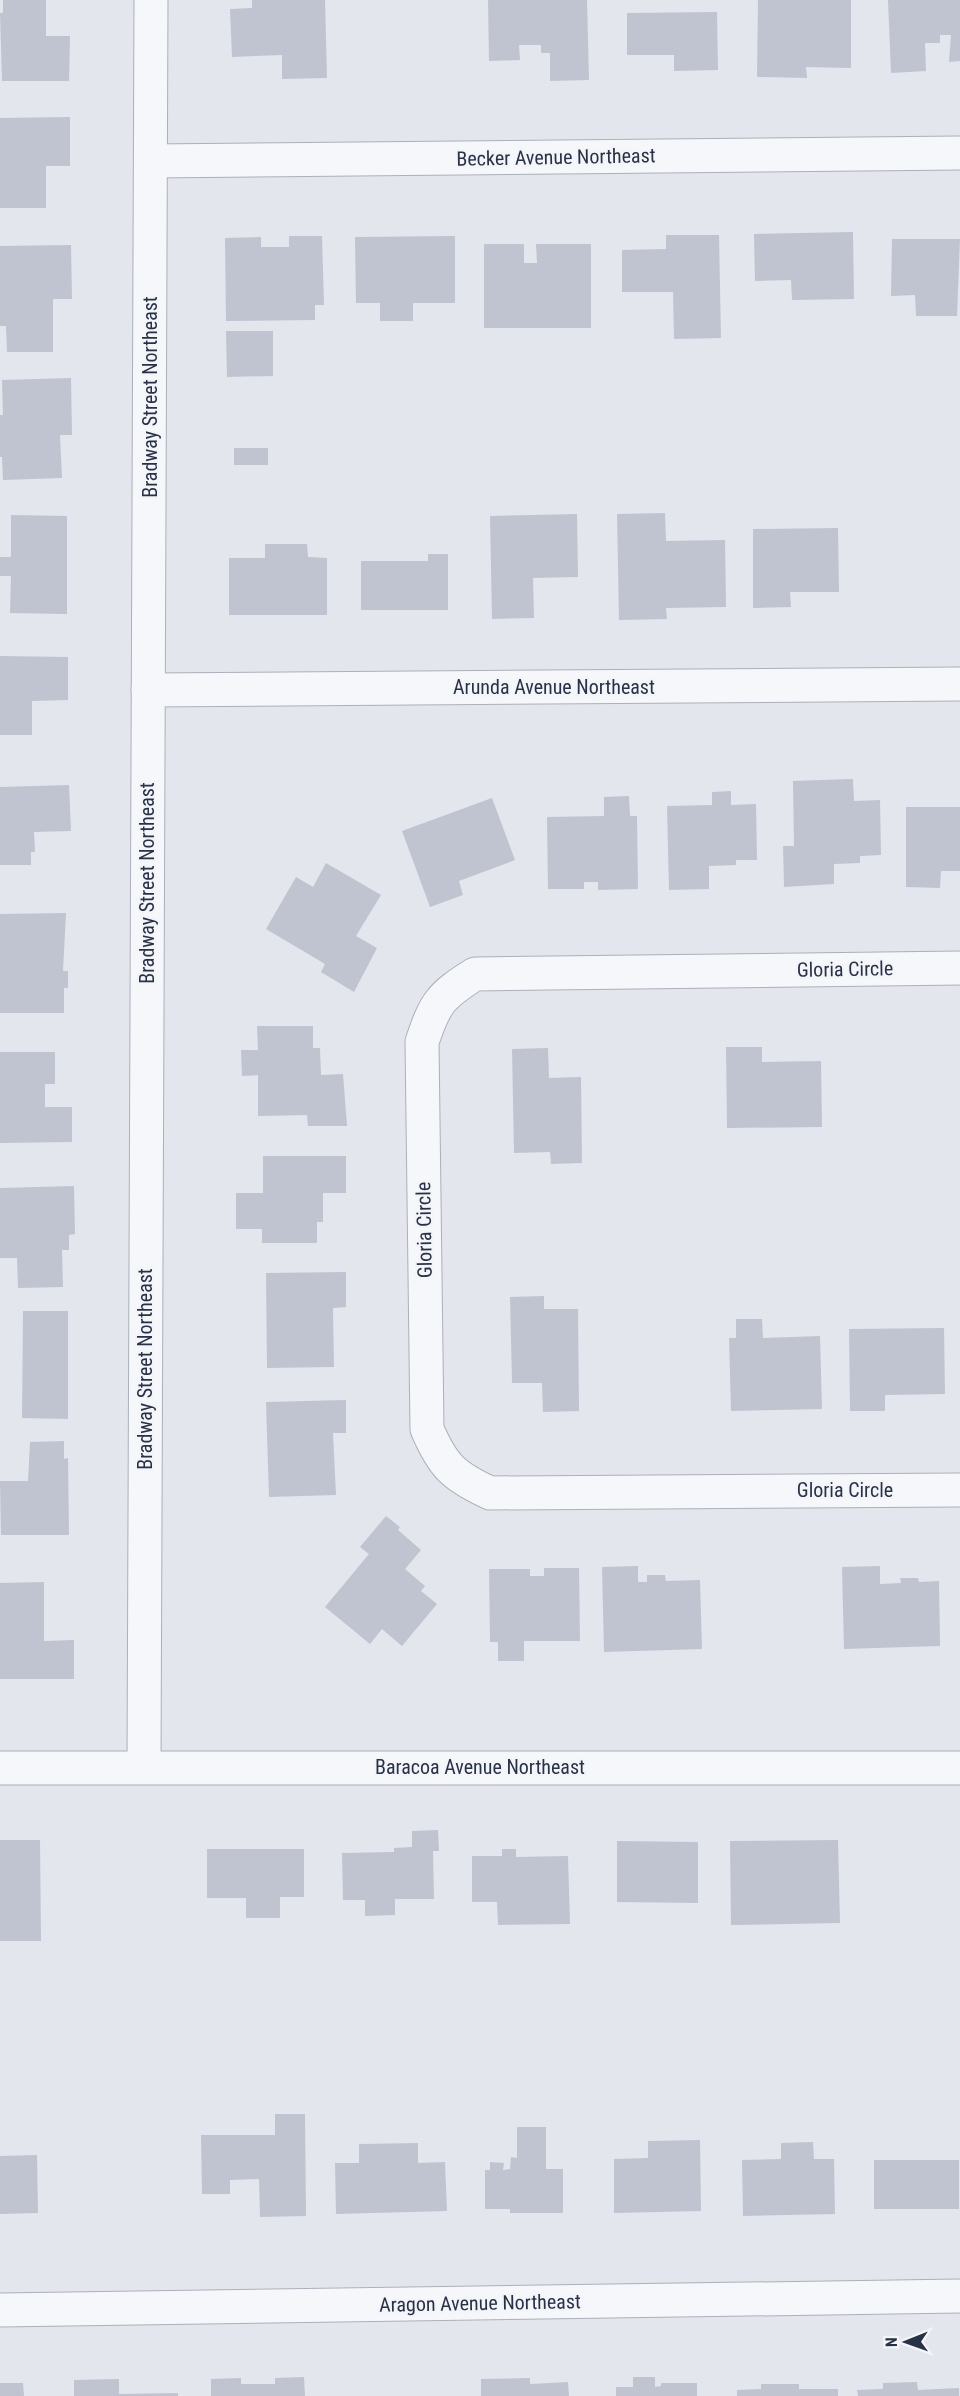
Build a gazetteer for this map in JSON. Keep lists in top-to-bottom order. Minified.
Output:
{"streets":{"street":["Becker Avenue Northeast","Bradway Street Northeast","Arunda Avenue Northeast","Gloria Circle","Baracoa Avenue Northeast","Aragon Avenue Northeast"]},"crossings":[["Becker Avenue Northeast","Bradway Street Northeast"],["Bradway Street Northeast","Arunda Avenue Northeast"],["Bradway Street Northeast","Baracoa Avenue Northeast"]],"north":"left"}
